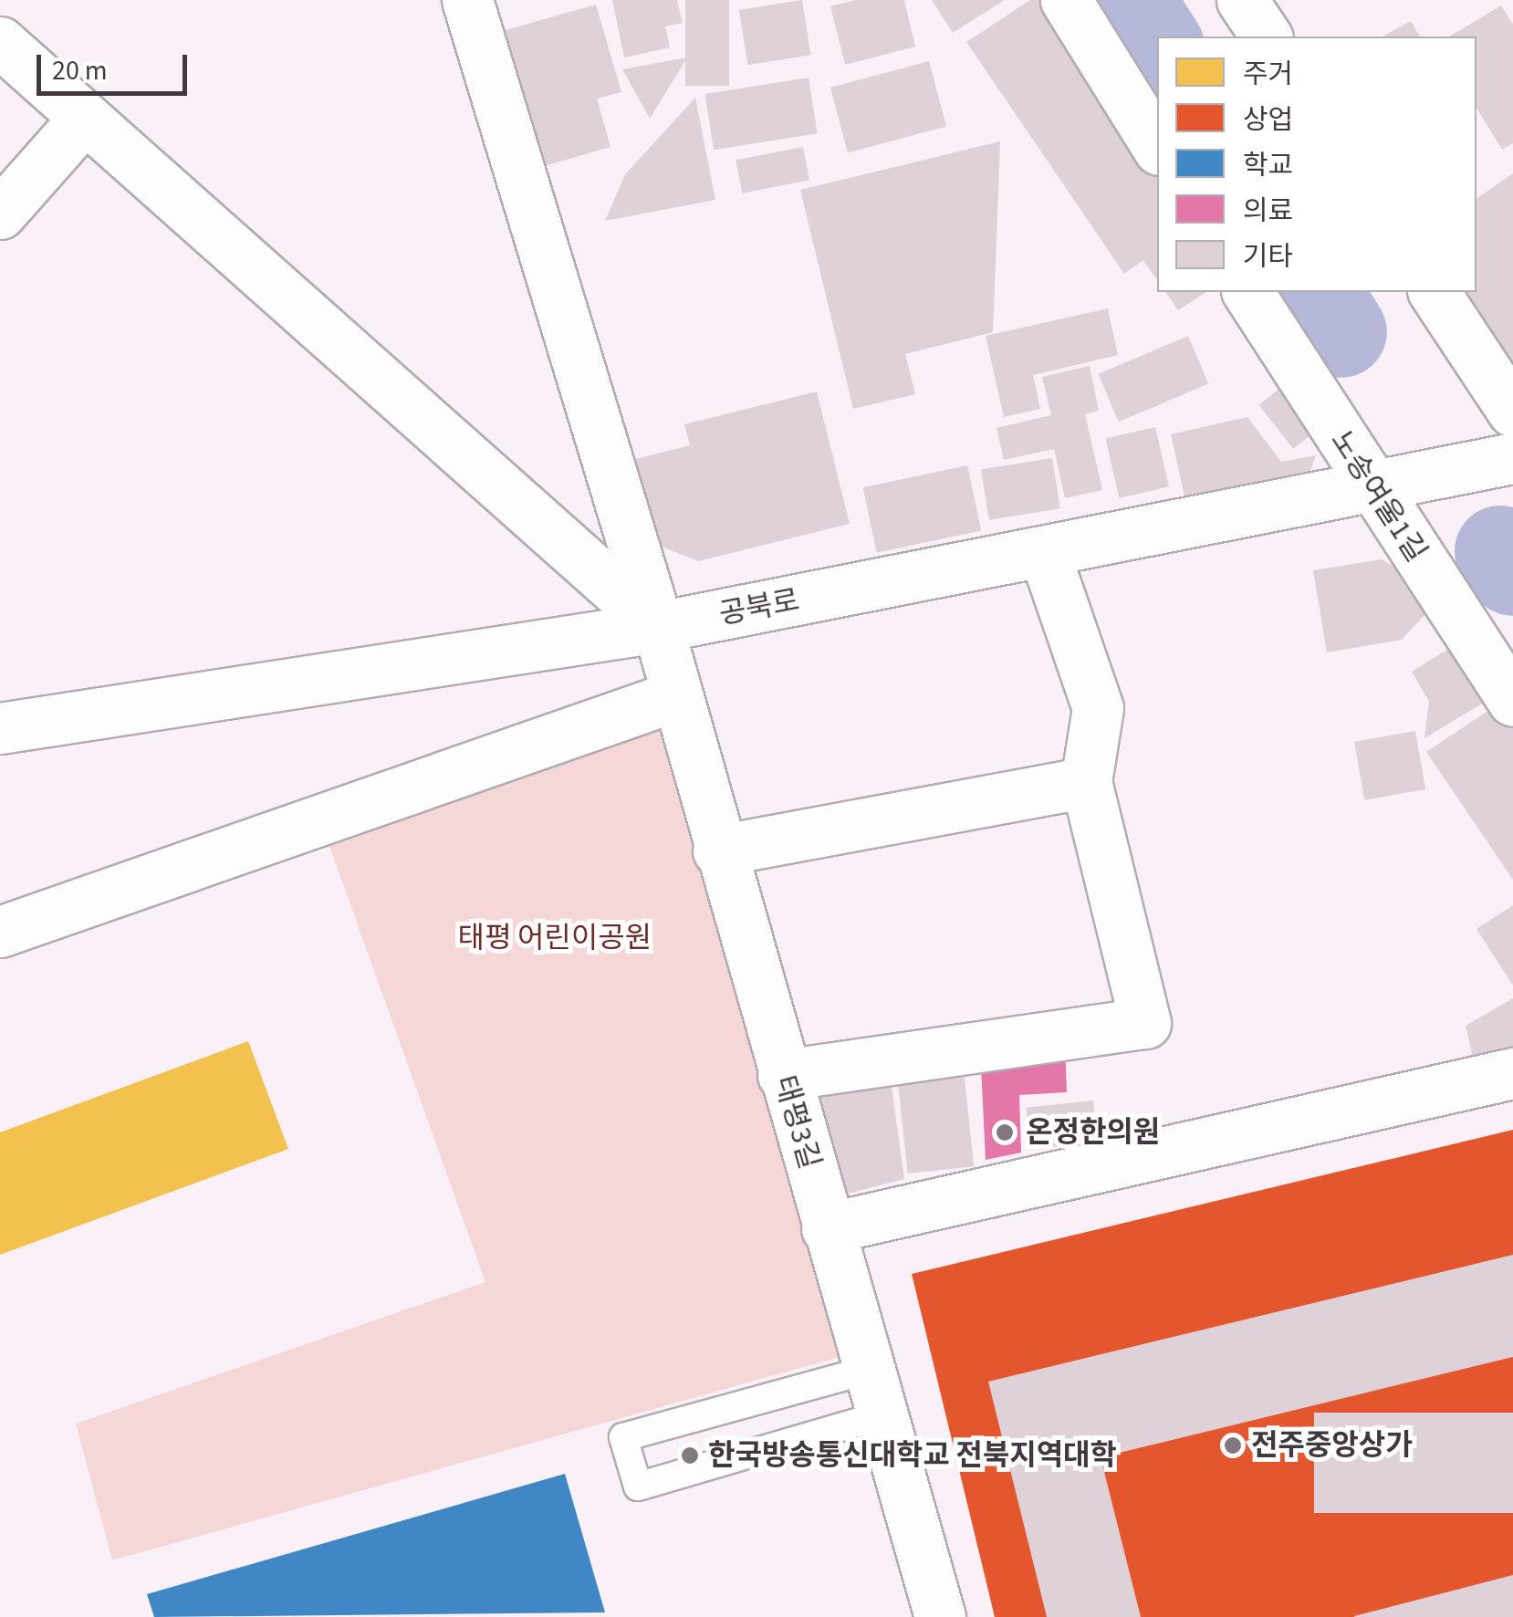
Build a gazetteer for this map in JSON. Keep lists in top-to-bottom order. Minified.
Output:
{"streets":{"street":["노송여울1길","공북로","태평3길"]},"crossings":[["노송여울1길","공북로"],["공북로","태평3길"]],"parks":["태평 어린이공원"],"places":["온정한의원","전주중앙상가","한국방송통신대학교 전북지역대학"],"legend":["주거","상업","학교","의료","기타"],"scale_bar":"20 m"}
